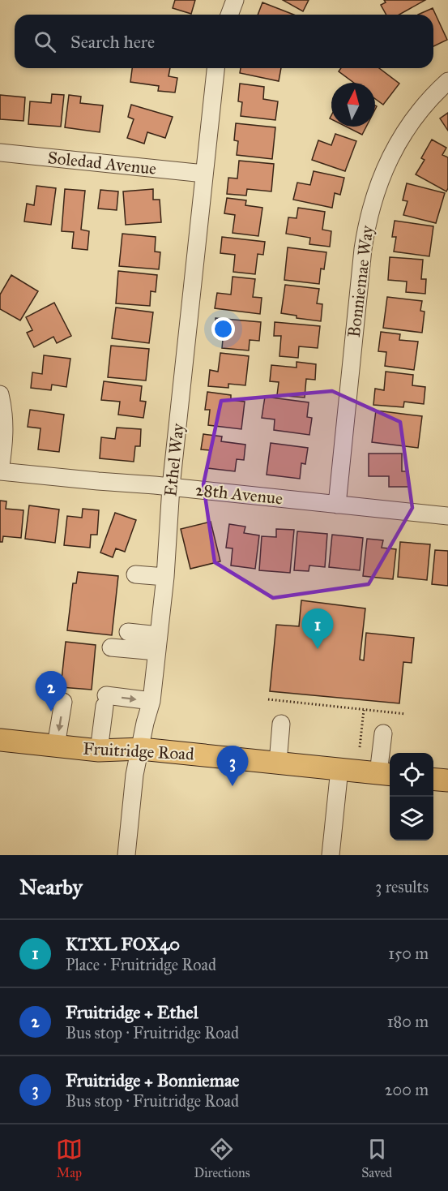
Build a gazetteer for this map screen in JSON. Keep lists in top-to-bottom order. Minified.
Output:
{"streets":{"main road":["Fruitridge Road"],"street":["Soledad Avenue","Bonniemae Way","Ethel Way","28th Avenue"]},"crossings":[["Soledad Avenue","Ethel Way"],["Bonniemae Way","28th Avenue"],["Ethel Way","28th Avenue"],["Ethel Way","Fruitridge Road"]],"north":"top","page":{"search":"Search here","pins":["1","2","3"],"heading":["Nearby","3 results"],"list":[{"mark":"1","name":"KTXL FOX40","note":"Place · Fruitridge Road","value":"150 m"},{"mark":"2","name":"Fruitridge + Ethel","note":"Bus stop · Fruitridge Road","value":"180 m"},{"mark":"3","name":"Fruitridge + Bonniemae","note":"Bus stop · Fruitridge Road","value":"200 m"}],"nav":["Map","Directions","Saved"]}}
